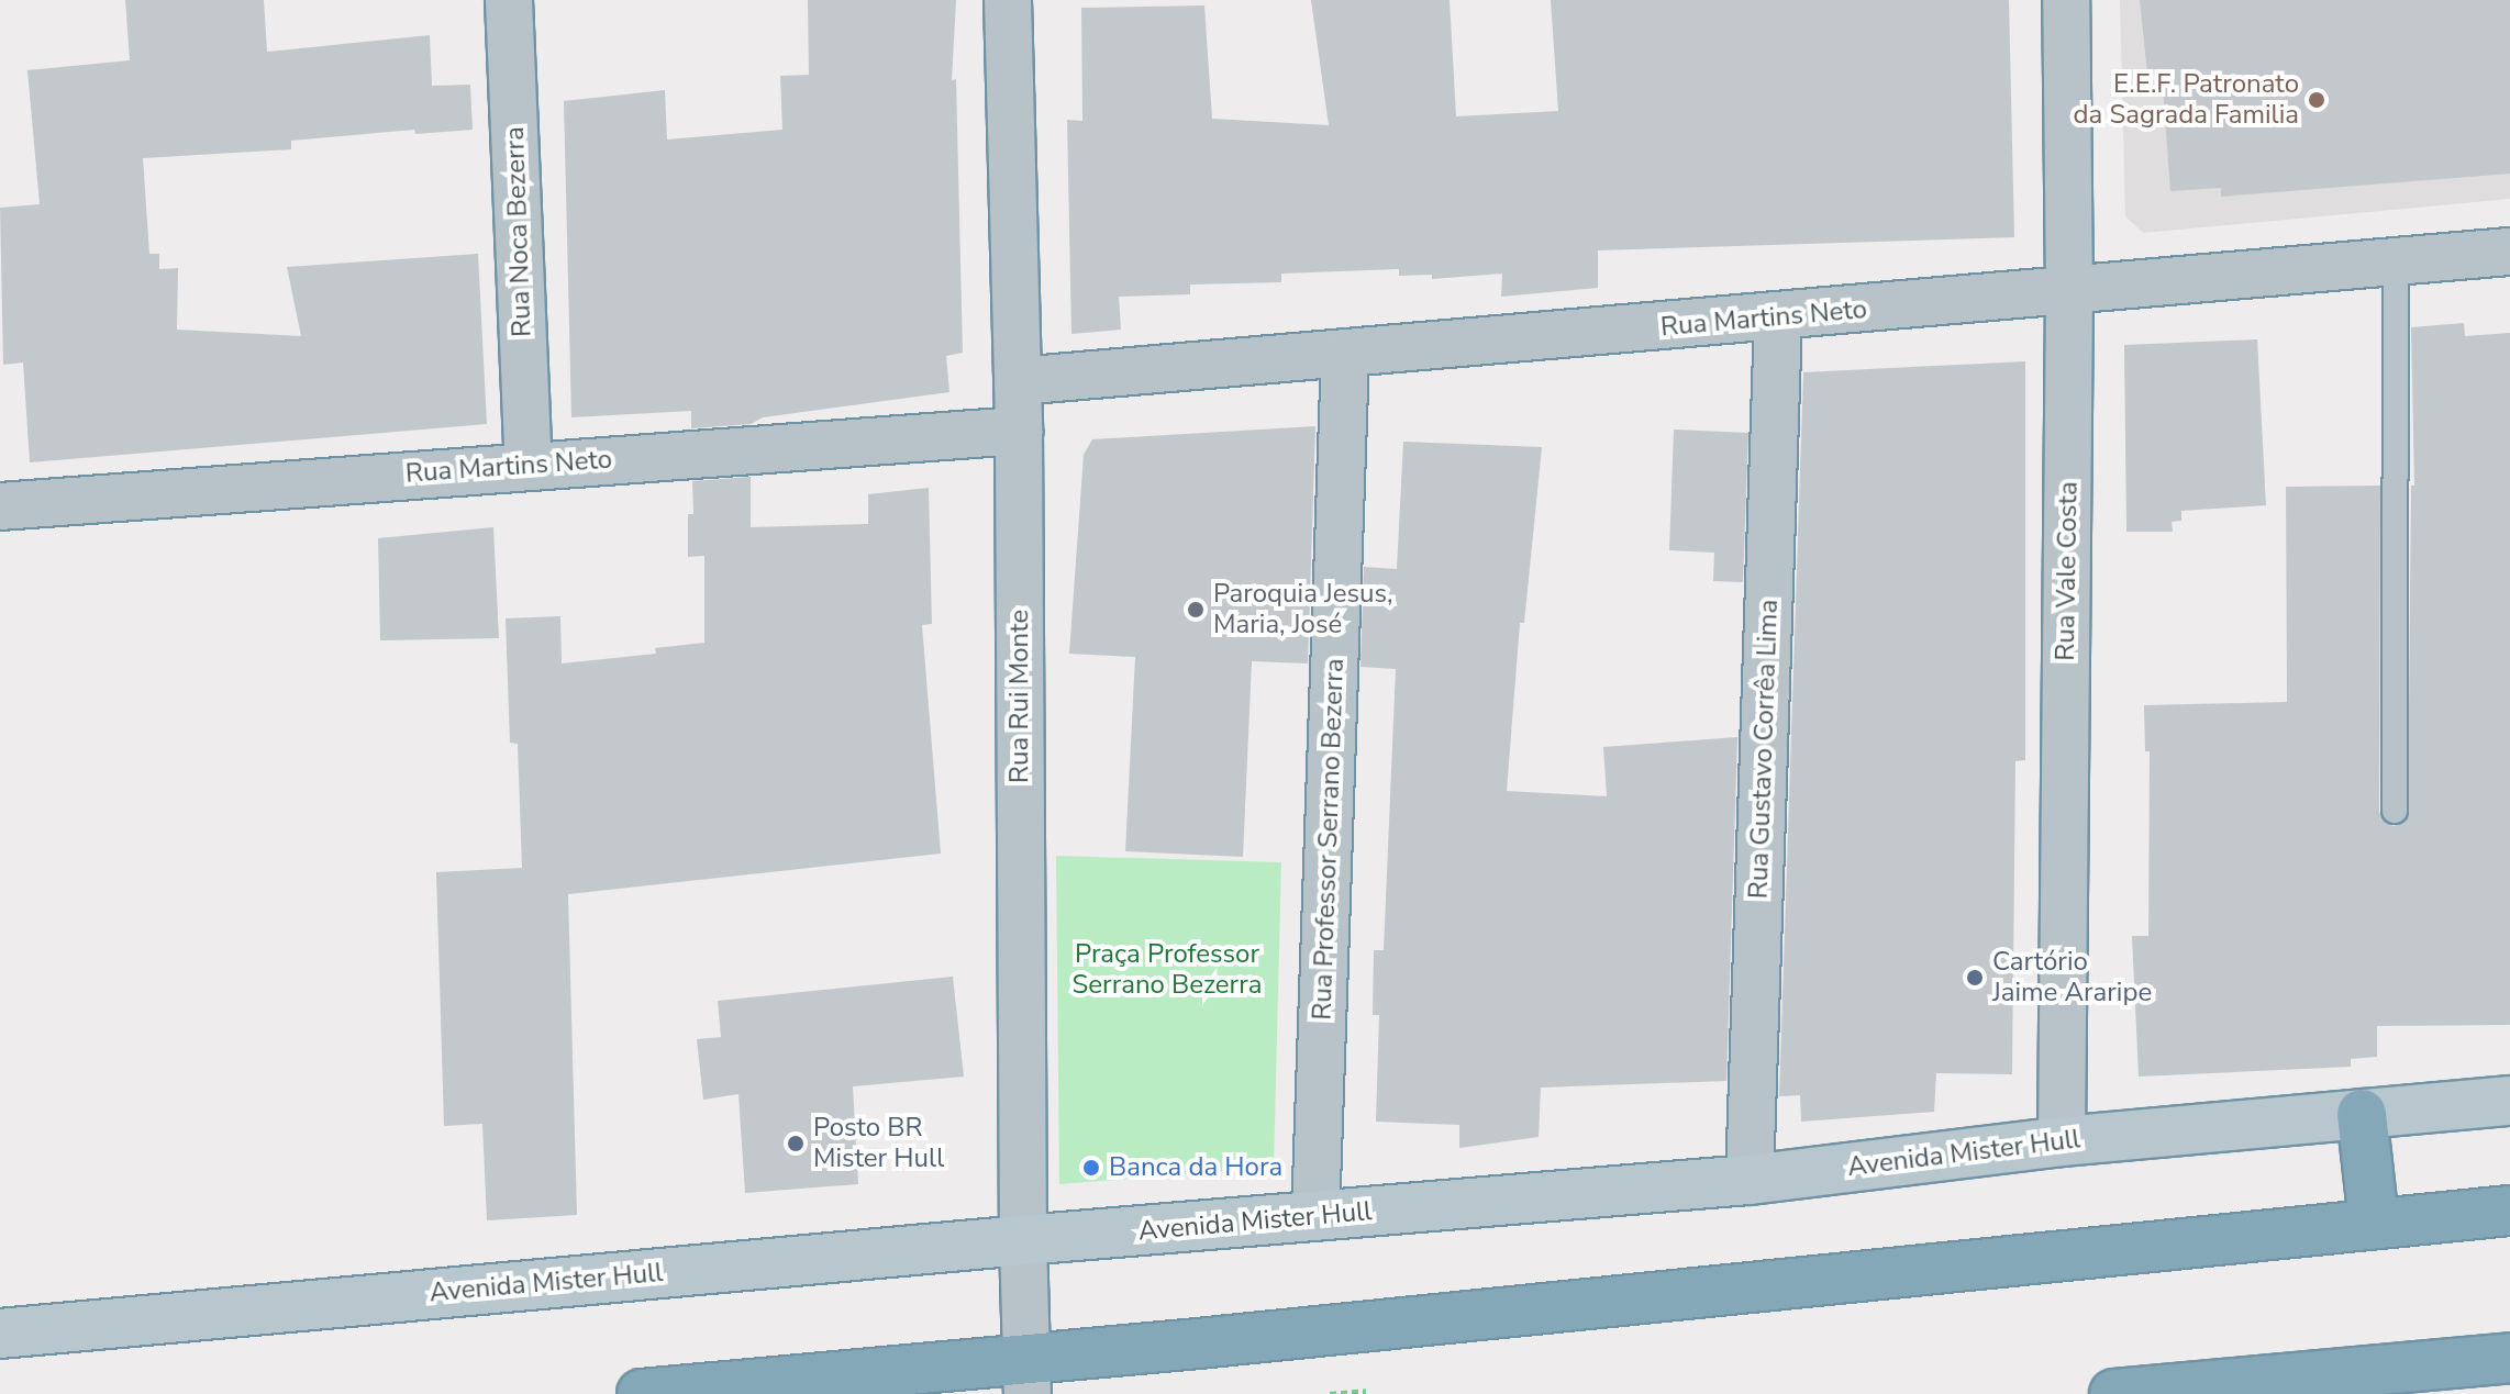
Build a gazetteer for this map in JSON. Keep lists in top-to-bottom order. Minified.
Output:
{"streets":{"main road":["Avenida Mister Hull"],"street":["Rua Noca Bezerra","Rua Martins Neto","Rua Vale Costa","Rua Rui Monte","Rua Gustavo Corrêa Lima","Rua Professor Serrano Bezerra"]},"crossings":[["Rua Noca Bezerra","Rua Martins Neto"],["Rua Martins Neto","Rua Vale Costa"],["Rua Martins Neto","Rua Rui Monte"],["Rua Martins Neto","Rua Gustavo Corrêa Lima"],["Rua Martins Neto","Rua Professor Serrano Bezerra"],["Rua Vale Costa","Avenida Mister Hull"],["Rua Rui Monte","Avenida Mister Hull"],["Rua Gustavo Corrêa Lima","Avenida Mister Hull"],["Rua Professor Serrano Bezerra","Avenida Mister Hull"]],"parks":["Praça Professor Serrano Bezerra"],"places":["E.E.F. Patronato da Sagrada Familia","Paroquia Jesus, Maria, José","Cartório Jaime Araripe","Posto BR Mister Hull","Banca da Hora"]}
